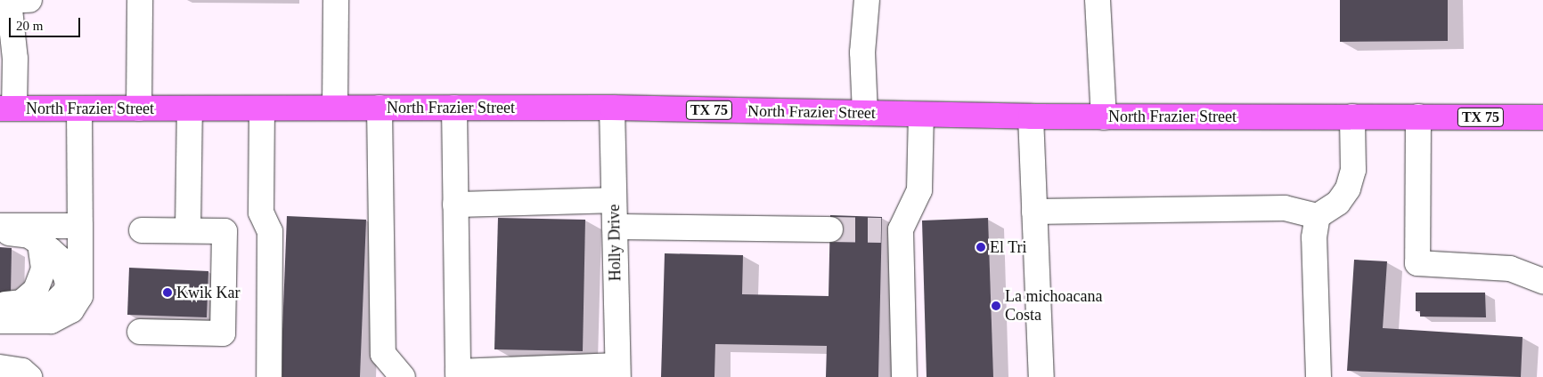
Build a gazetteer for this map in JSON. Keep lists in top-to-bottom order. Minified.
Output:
{"streets":{"main road":["North Frazier Street","TX 75"],"street":["Holly Drive"]},"crossings":[["North Frazier Street","Holly Drive"]],"places":["El Tri","Kwik Kar","La michoacana Costa"],"scale_bar":"20 m"}
